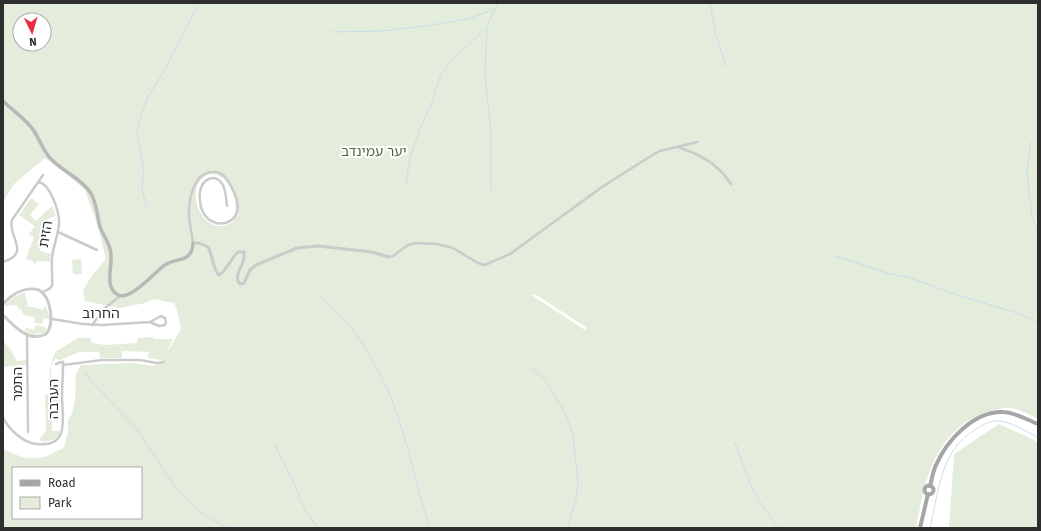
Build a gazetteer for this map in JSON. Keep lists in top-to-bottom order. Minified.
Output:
{"streets":{"street":["הזית","החרוב","התמר","הערבה"]},"parks":["יער עמינדב"],"legend":["Road","Park"],"north":"bottom"}
